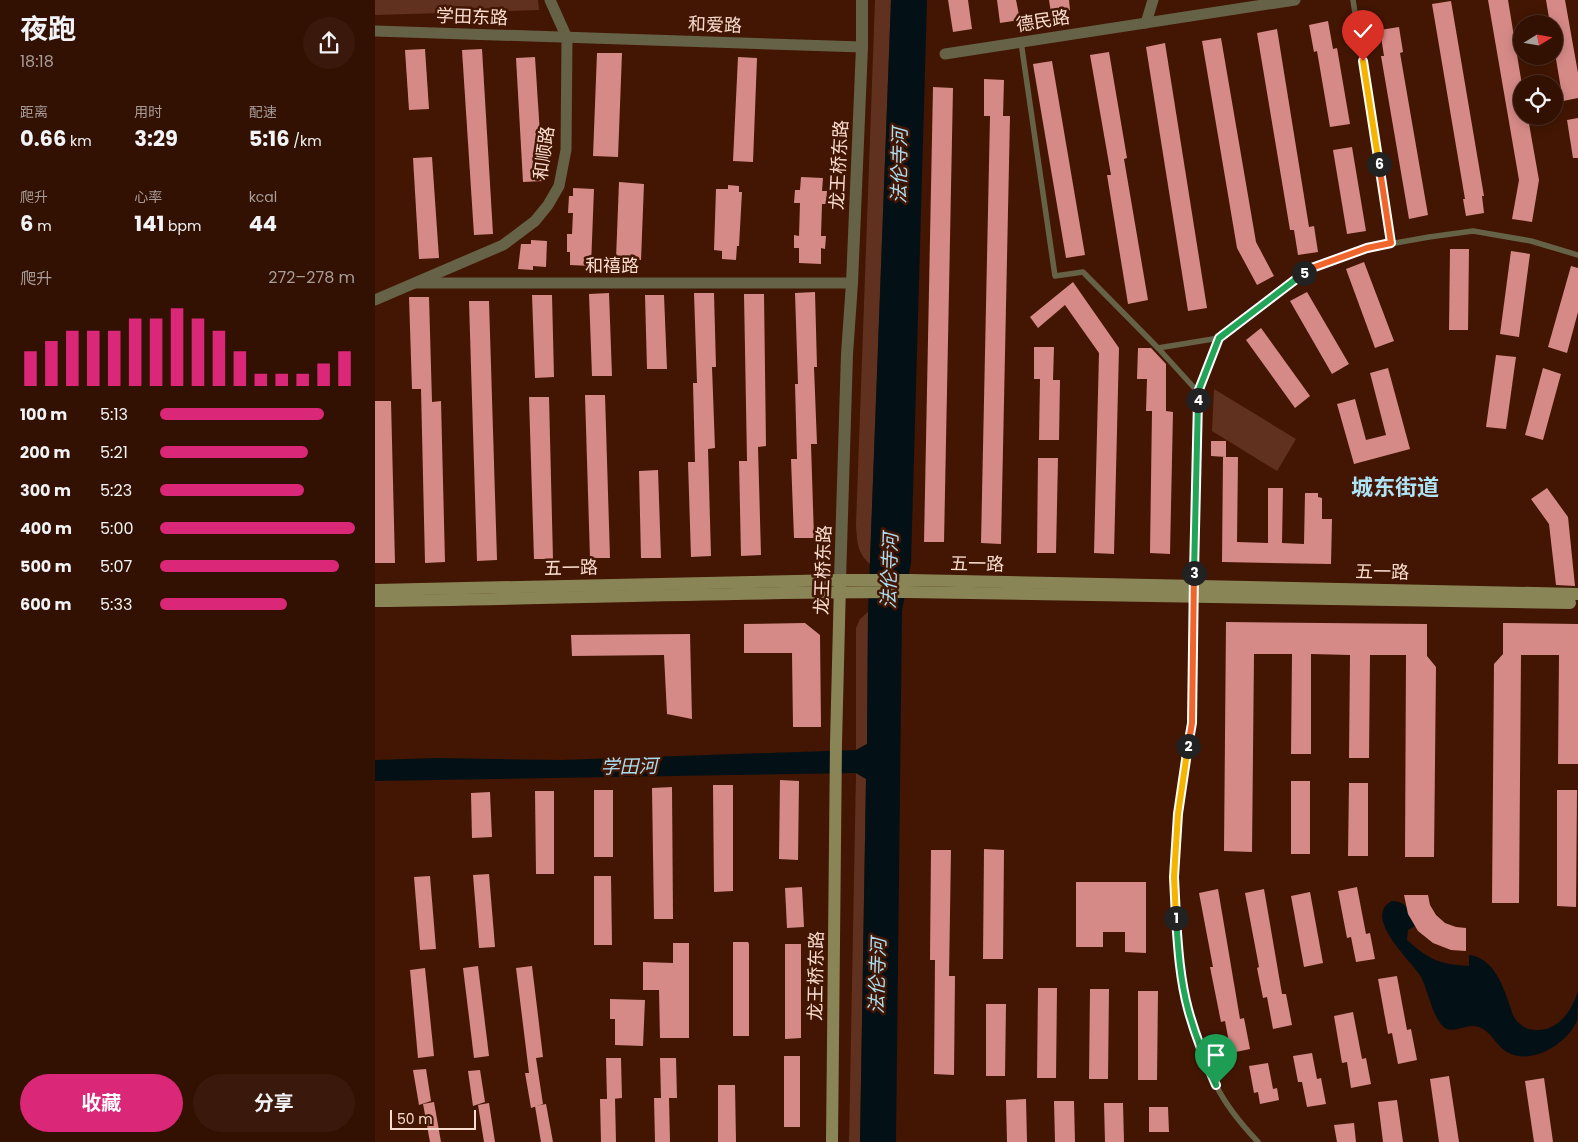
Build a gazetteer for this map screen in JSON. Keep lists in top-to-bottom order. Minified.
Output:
{"streets":{"main road":["龙王桥东路","五一路"],"street":["学田东路","德民路","和爱路","和顺路","和禧路"]},"crossings":[["学田东路","和爱路"],["学田东路","和顺路"],["和爱路","和顺路"],["和爱路","龙王桥东路"],["和顺路","和禧路"],["龙王桥东路","和禧路"],["龙王桥东路","五一路"]],"districts":["城东街道"],"water":["法伦寺河","学田河"],"scale_bar":"50 m","north":"right","page":{"heading":["夜跑","18:18"],"stats":[["距离","0.66 km"],["用时","3:29"],["配速","5:16 /km"],["爬升","6 m"],["心率","141 bpm"],["kcal","44"]],"pins":["6","5","4","3","2","1"],"chart":["爬升","272–278 m"],"list":[{"name":"100 m","note":"5:13"},{"name":"200 m","note":"5:21"},{"name":"300 m","note":"5:23"},{"name":"400 m","note":"5:00"},{"name":"500 m","note":"5:07"},{"name":"600 m","note":"5:33"}],"buttons":["收藏","分享"],"scale":"50 m"}}
